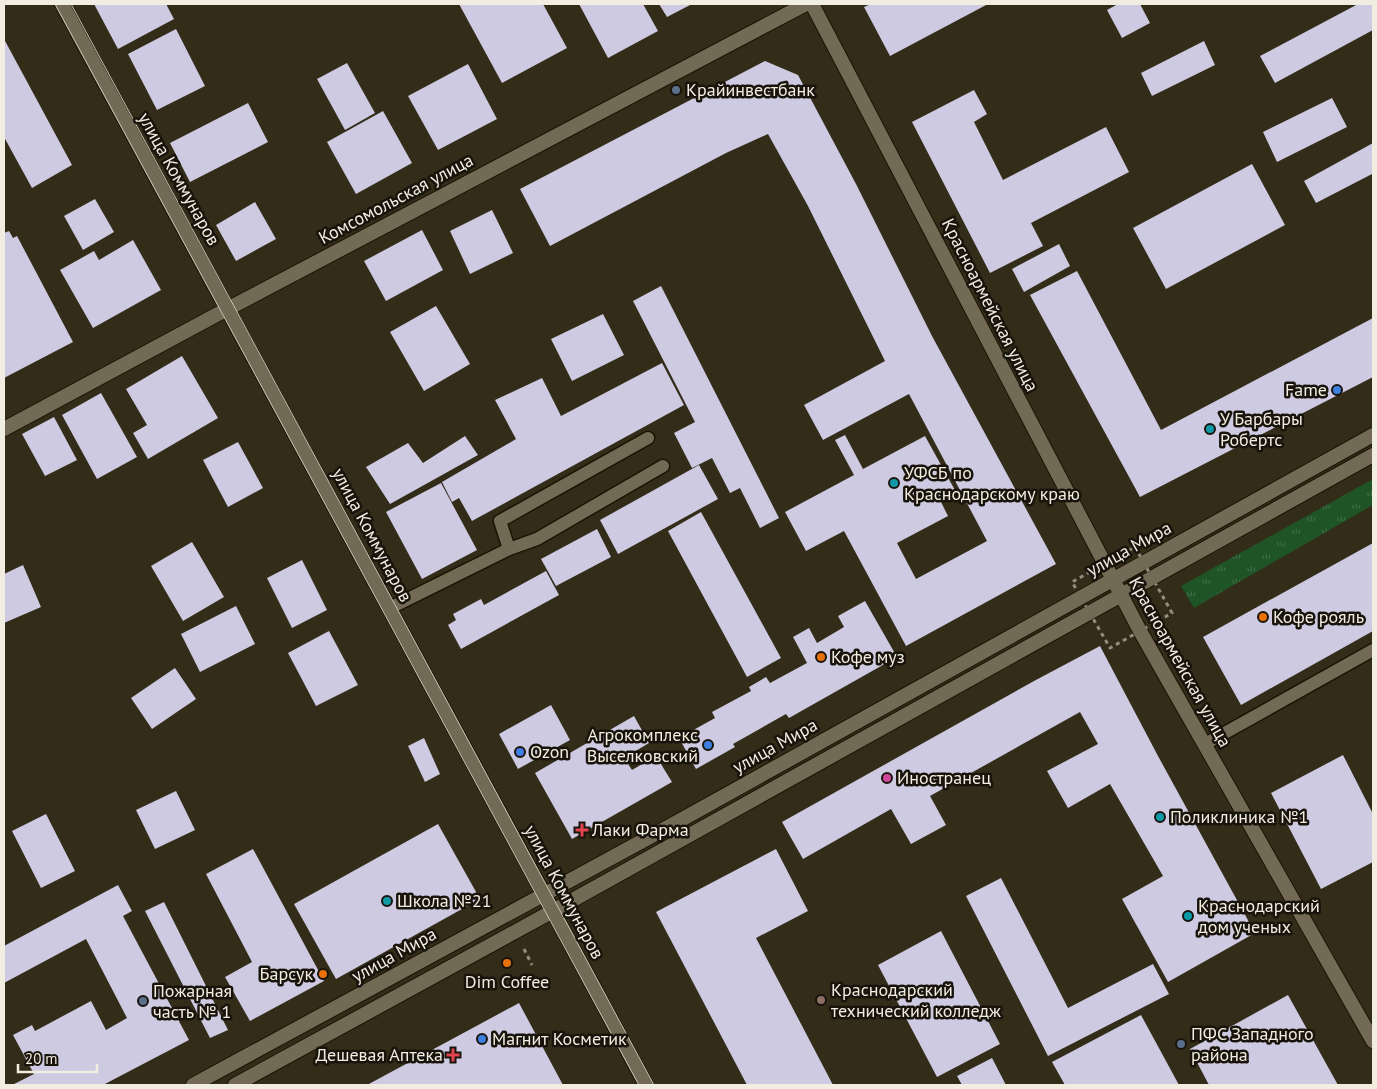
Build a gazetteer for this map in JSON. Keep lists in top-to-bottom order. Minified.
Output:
{"streets":{"street":["улица Коммунаров","Комсомольская улица","Красноармейская улица","улица Мира"]},"crossings":[["улица Коммунаров","Комсомольская улица"],["улица Коммунаров","улица Мира"],["Красноармейская улица","улица Мира"]],"places":{"other":["Крайинвестбанк","Fame","У Барбары Робертс","УФСБ по Краснодарскому краю","Кофе рояль","Кофе муз","Агрокомплекс Выселковский","Ozon","Иностранец","Поликлиника №1","Школа №21","Краснодарский дом ученых","Dim Coffee","Барсук","Краснодарский технический колледж","Пожарная часть № 1","Магнит Косметик","ПФС Западного района"],"health":["Лаки Фарма","Дешевая Аптека"]},"scale_bar":"20 m"}
